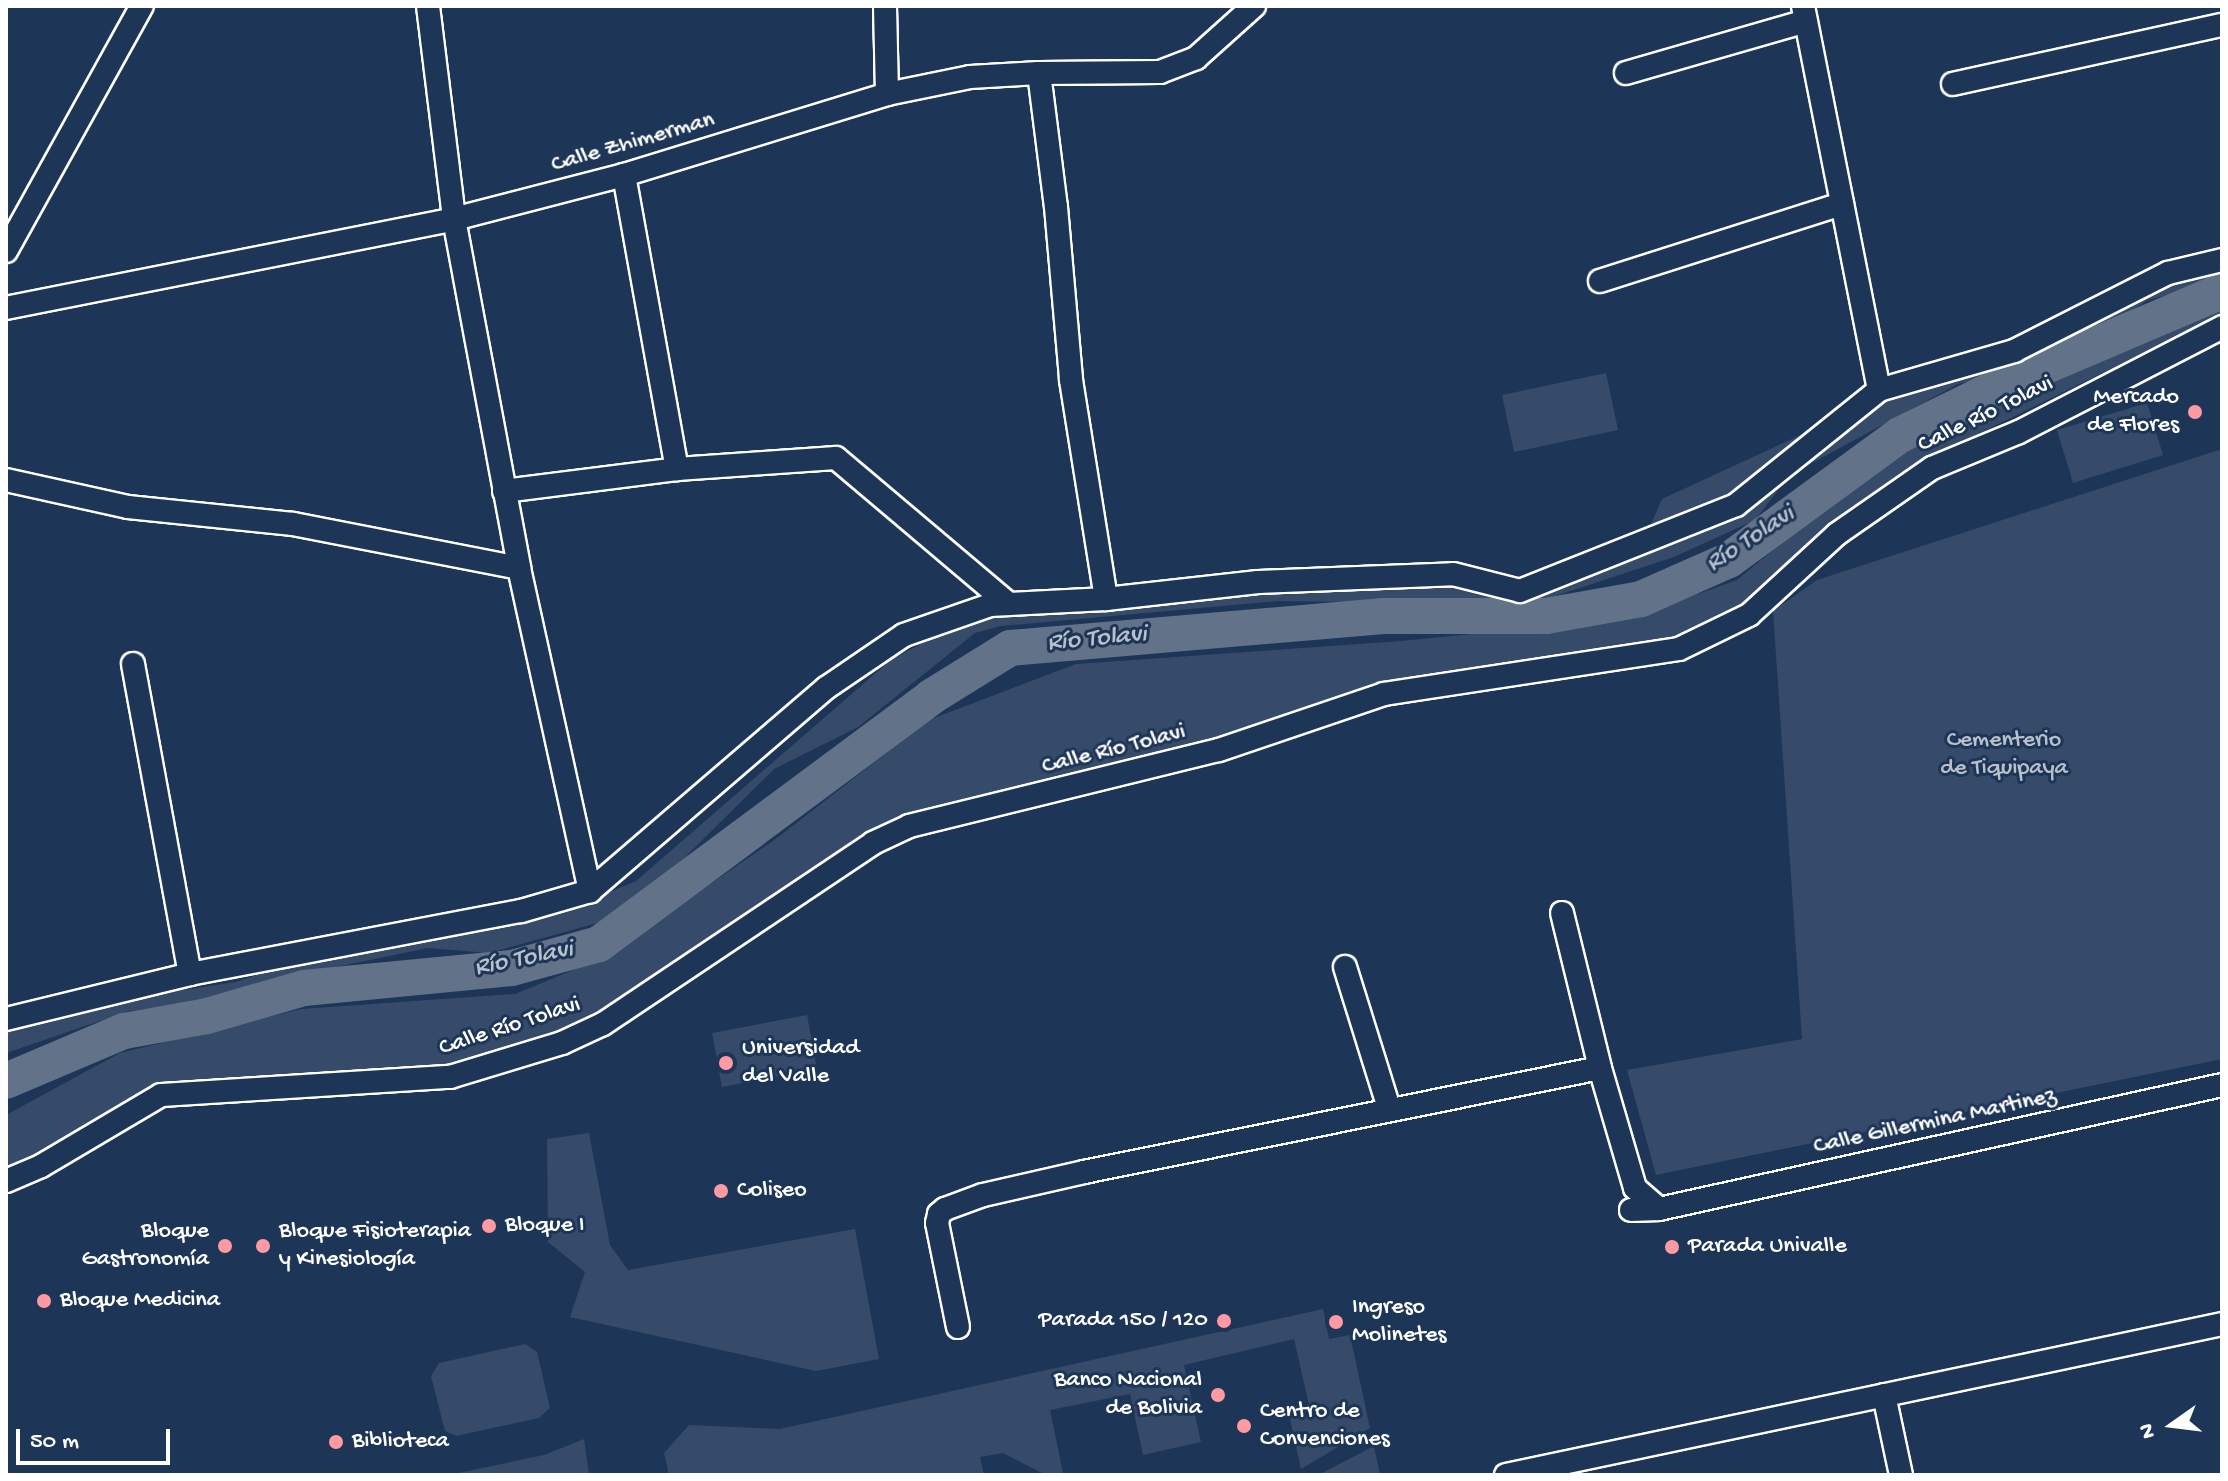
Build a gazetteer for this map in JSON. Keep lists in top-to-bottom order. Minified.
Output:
{"streets":{"street":["Calle Zhimerman","Calle Río Tolavi","Calle Gillermina Martinez"]},"water":["Río Tolavi"],"parks":["Cementerio de Tiquipaya"],"places":["Mercado de Flores","Universidad del Valle","Coliseo","Bloque I","Bloque Gastronomía","Bloque Fisioterapia y Kinesiología","Parada Univalle","Bloque Medicina","Parada 150 / 120","Ingreso Molinetes","Banco Nacional de Bolivia","Centro de Convenciones","Biblioteca"],"scale_bar":"50 m","north":"left"}
